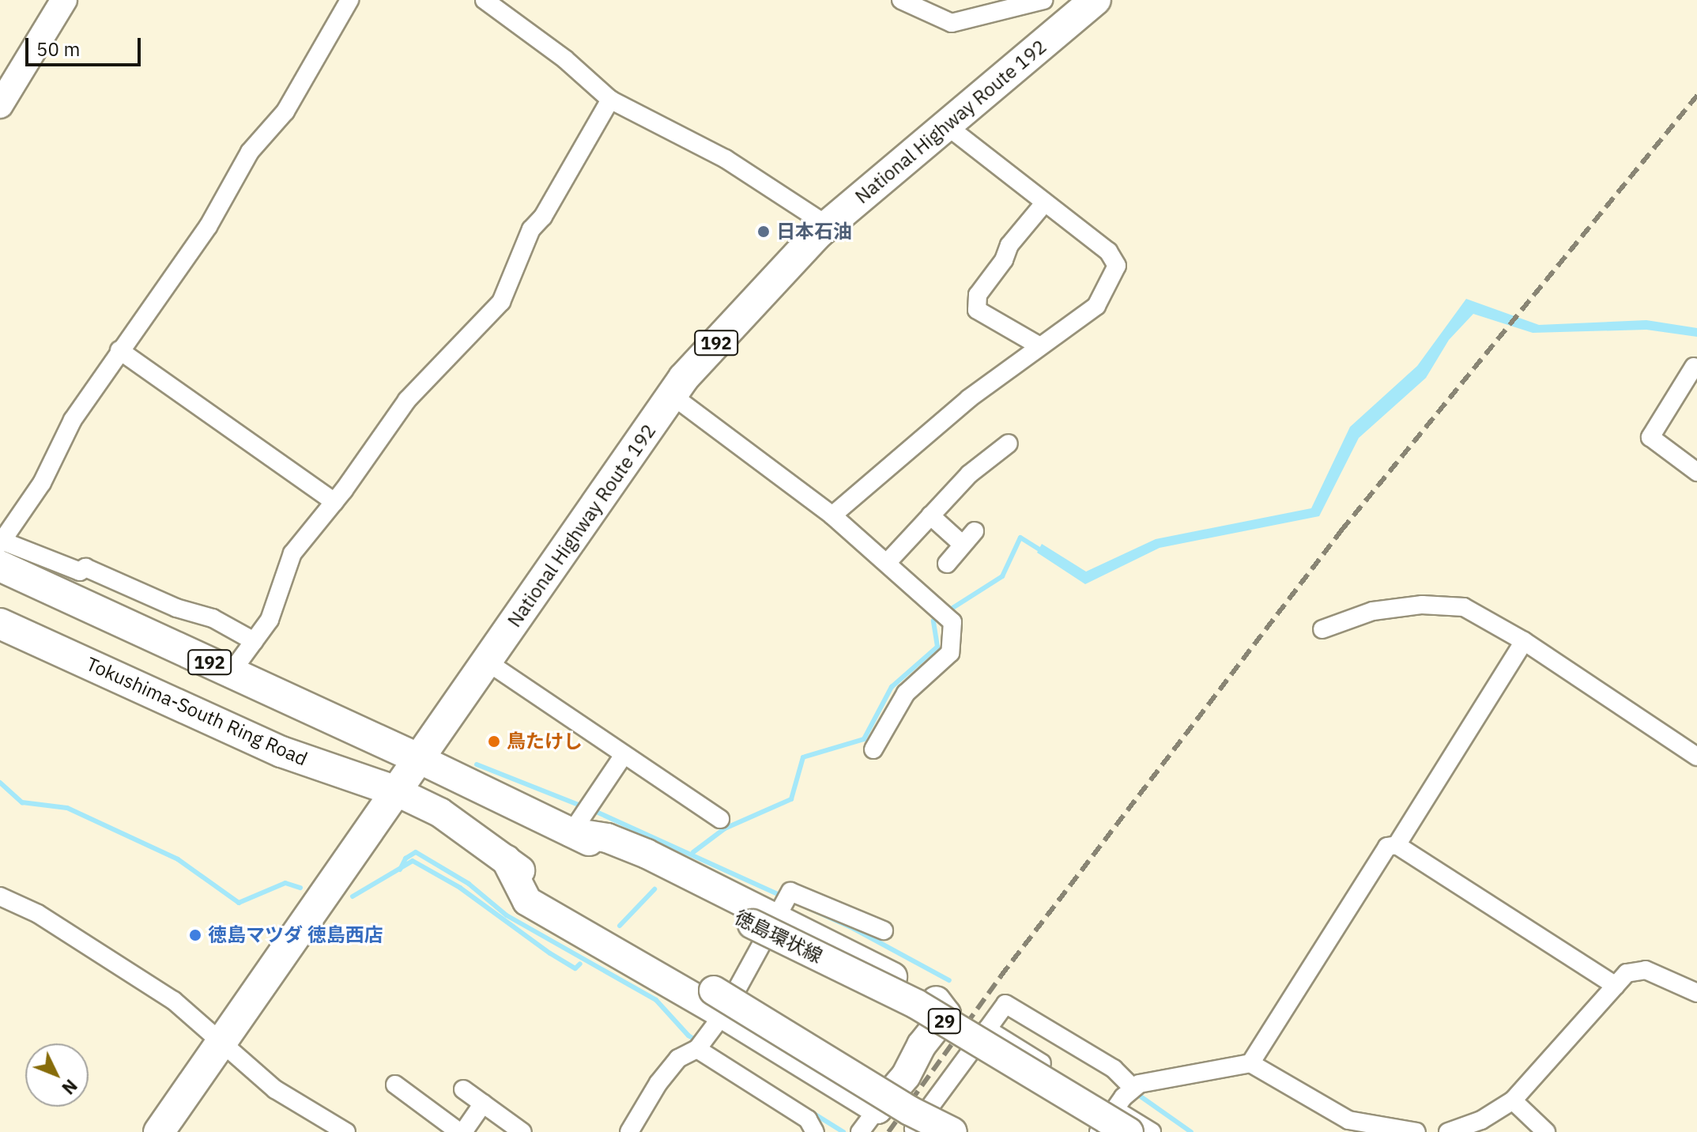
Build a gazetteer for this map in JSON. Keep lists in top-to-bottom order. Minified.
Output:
{"streets":{"highway":["National Highway Route 192","192","Tokushima-South Ring Road"],"main road":["徳島環状線","29"]},"crossings":[["National Highway Route 192","192"],["National Highway Route 192","Tokushima-South Ring Road"],["National Highway Route 192","徳島環状線"],["192","徳島環状線"]],"places":["日本石油","鳥たけし","徳島マツダ 徳島西店"],"scale_bar":"50 m","north":"bottom right"}
